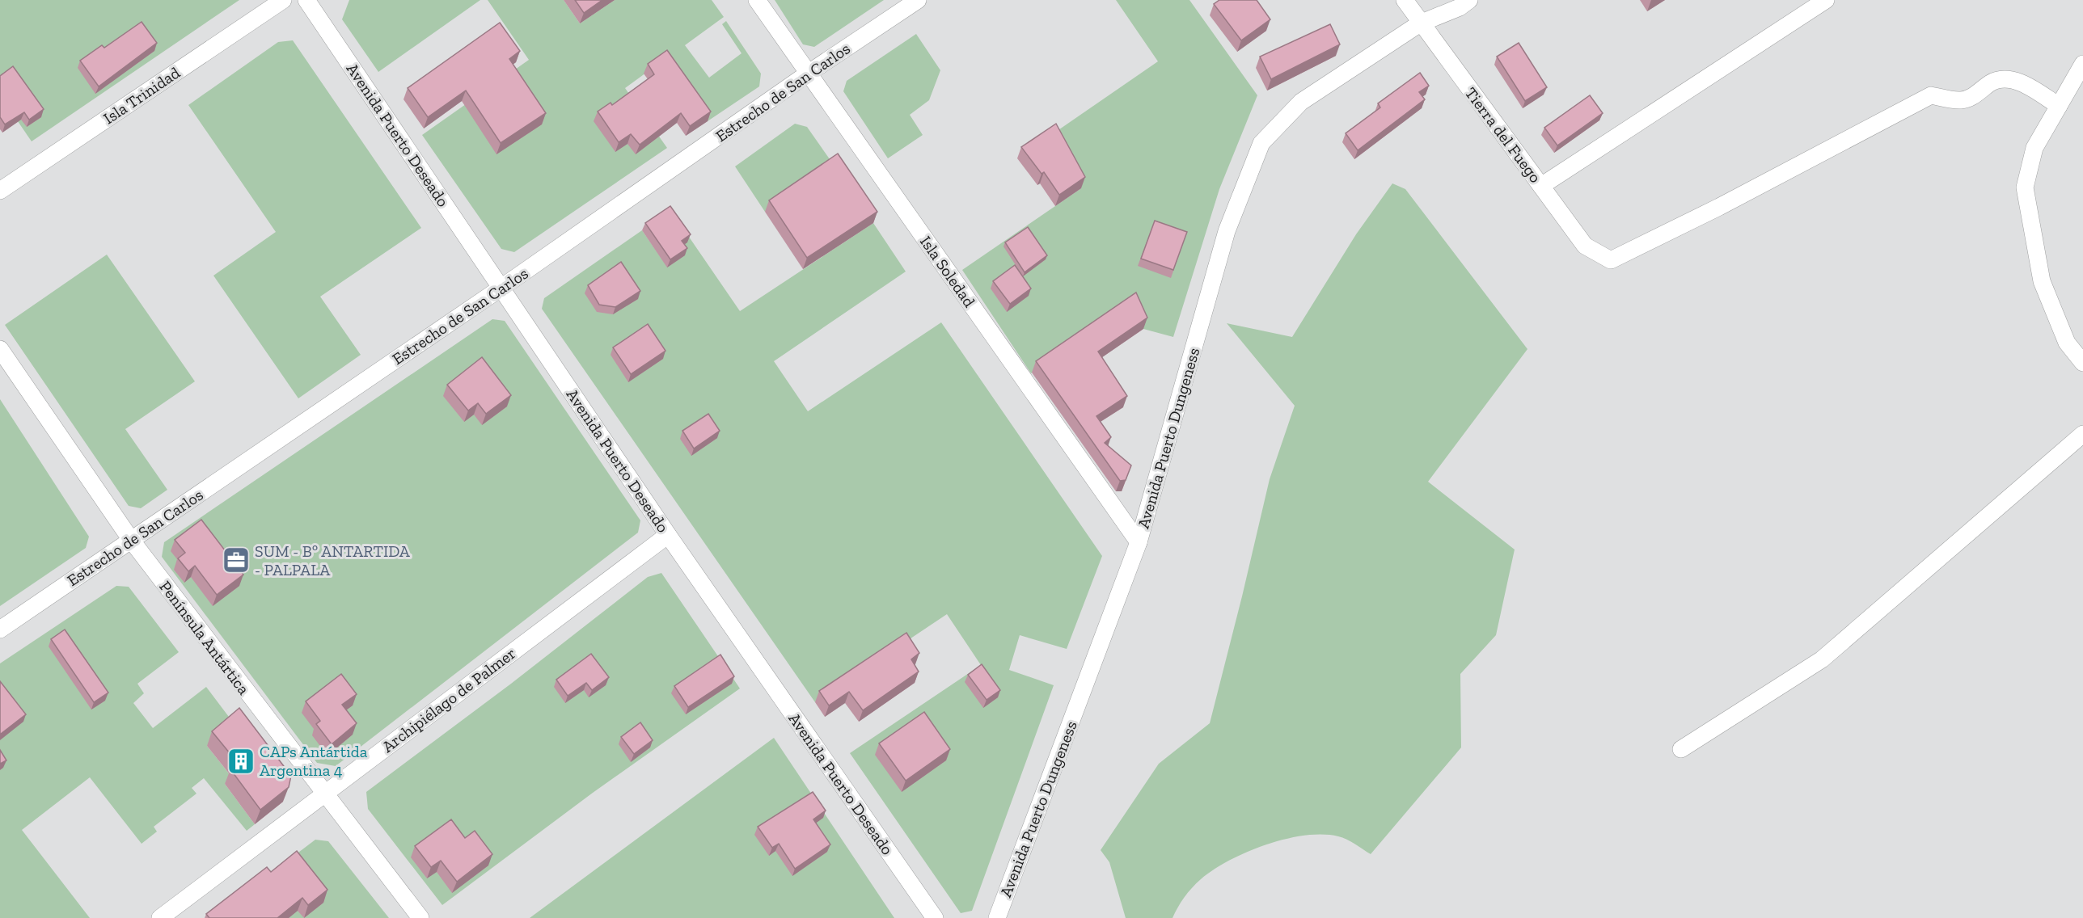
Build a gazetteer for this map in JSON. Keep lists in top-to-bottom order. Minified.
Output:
{"streets":{"street":["Estrecho de San Carlos","Isla Trinidad","Avenida Puerto Deseado","Tierra del Fuego","Isla Soledad","Avenida Puerto Dungeness","Península Antártica","Archipiélago de Palmer"]},"crossings":[["Estrecho de San Carlos","Avenida Puerto Deseado"],["Estrecho de San Carlos","Isla Soledad"],["Estrecho de San Carlos","Península Antártica"],["Avenida Puerto Deseado","Archipiélago de Palmer"],["Tierra del Fuego","Avenida Puerto Dungeness"],["Isla Soledad","Avenida Puerto Dungeness"],["Península Antártica","Archipiélago de Palmer"]],"places":{"office":["SUM - Bº ANTARTIDA - PALPALA"],"building":["CAPs Antártida Argentina 4"]}}
